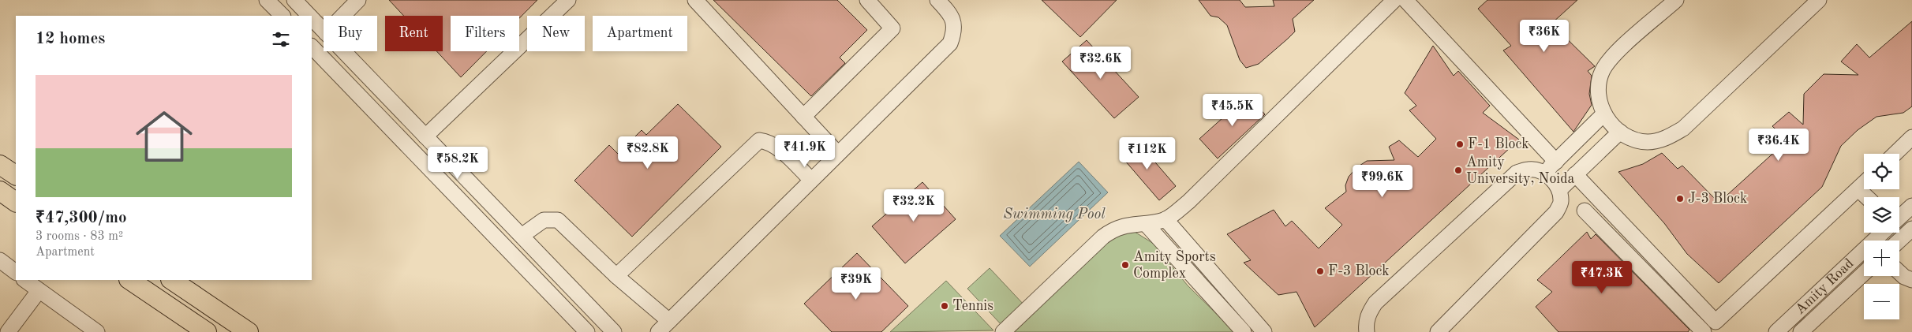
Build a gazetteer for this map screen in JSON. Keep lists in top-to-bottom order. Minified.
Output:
{"streets":{"street":["Amity Road"]},"water":["Swimming Pool"],"places":["F-1 Block","Amity University, Noida","J-3 Block","Amity Sports Complex","F-3 Block","Tennis"],"page":{"chip":["Buy","Rent","Filters","New","Apartment"],"heading":"12 homes","price":["₹36K","₹32.6K","₹45.5K","₹36.4K","₹41.9K","₹82.8K","₹112K","₹58.2K","₹99.6K","₹32.2K","₹47.3K","₹39K"],"list":[{"name":"₹47,300/mo","note":"3 rooms · 83 m² · Apartment"}],"map_buttons":["+","−"]}}
